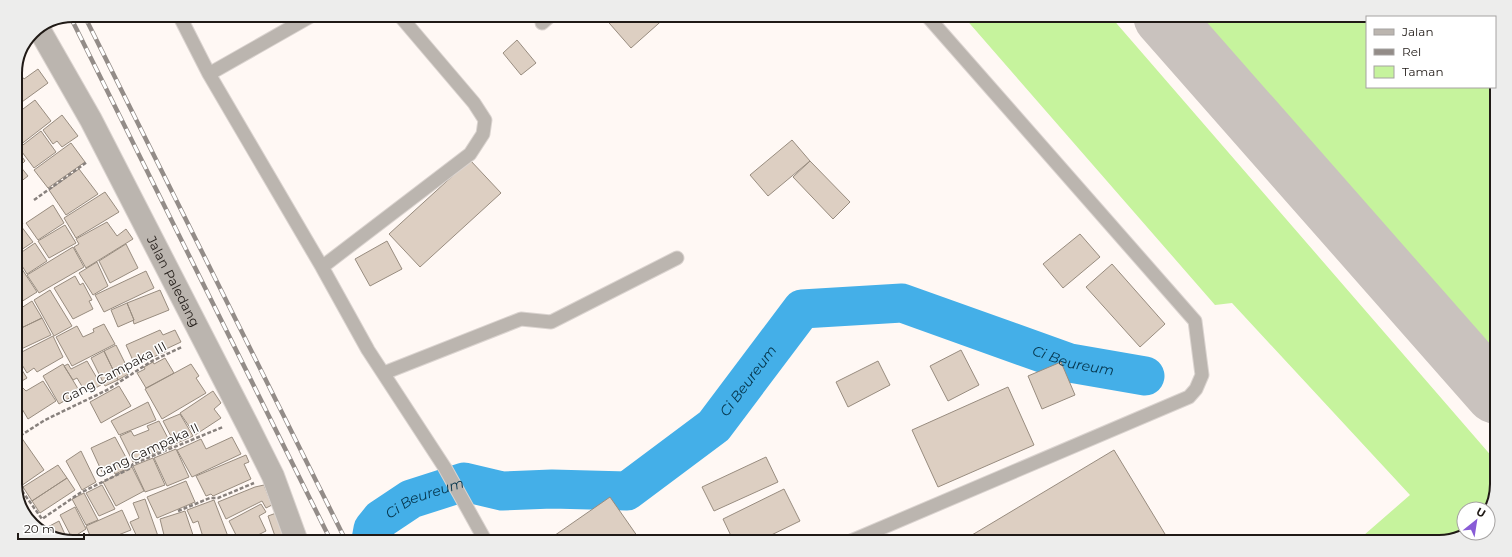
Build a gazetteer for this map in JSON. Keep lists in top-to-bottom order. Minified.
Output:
{"streets":{"street":["Jalan Paledang"],"path":["Gang Campaka III","Gang Campaka II"]},"crossings":[["Jalan Paledang","Gang Campaka III"],["Jalan Paledang","Gang Campaka II"]],"water":["Ci Beureum"],"legend":["Jalan","Rel","Taman"],"scale_bar":"20 m","north":"top right"}
